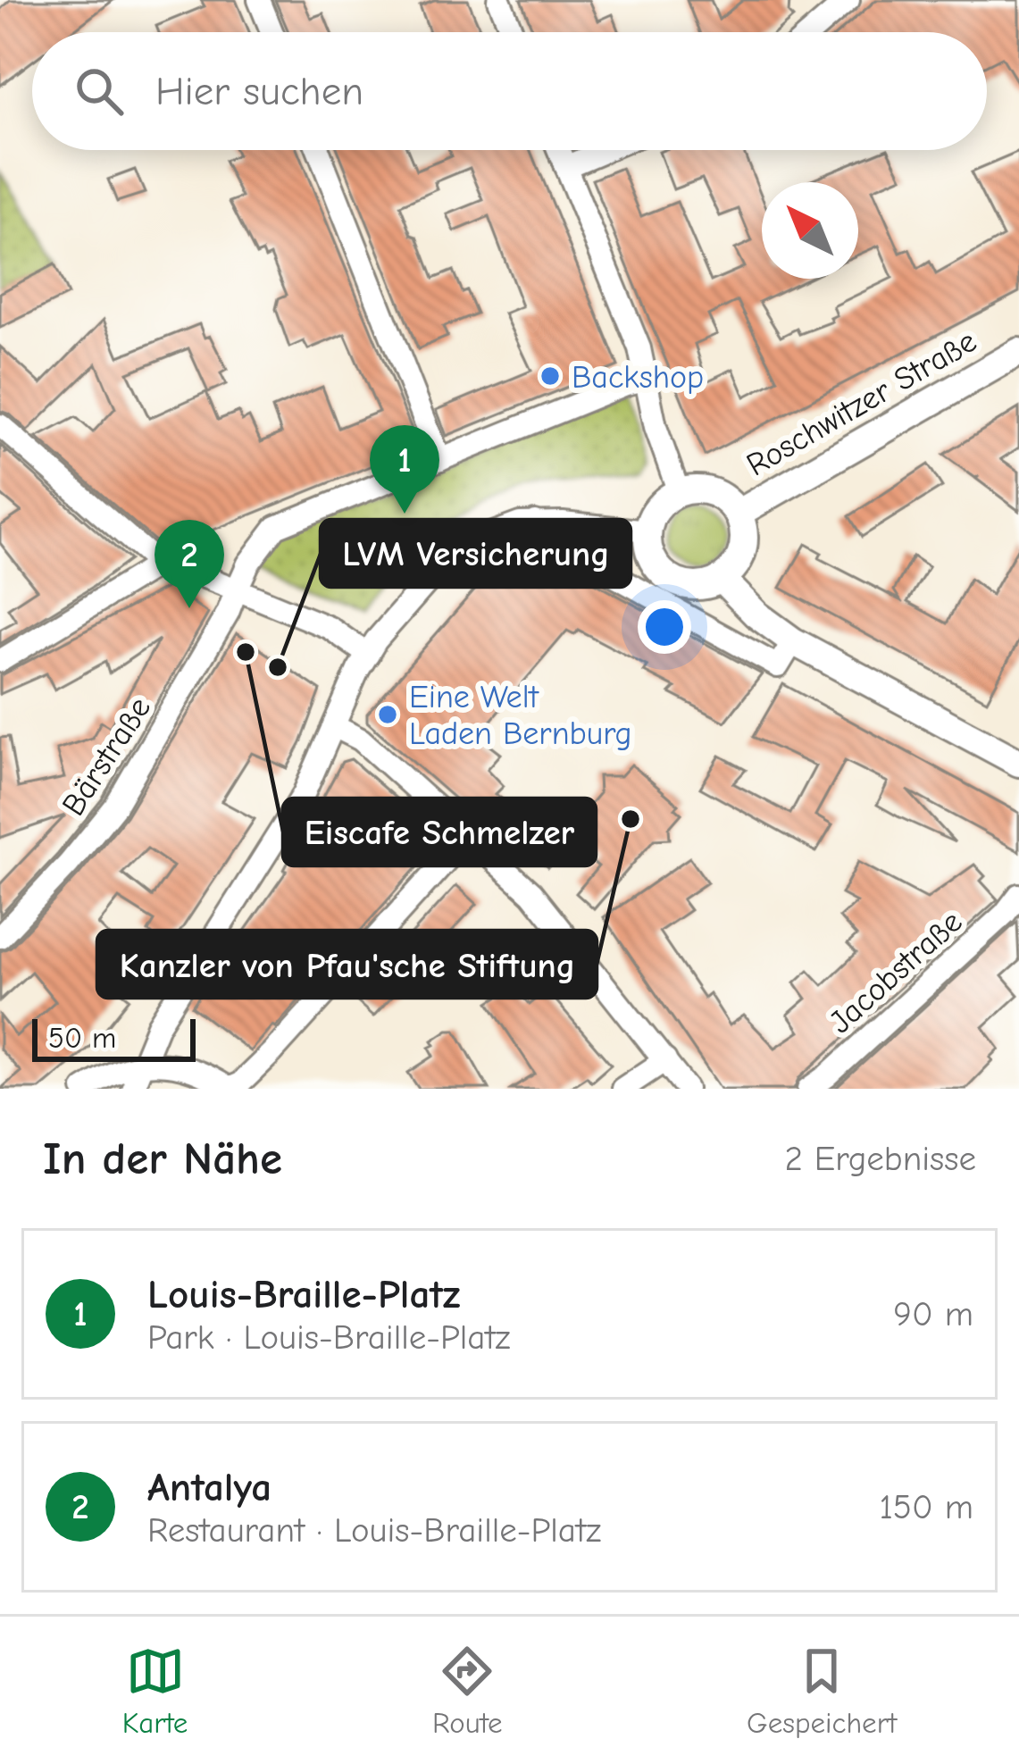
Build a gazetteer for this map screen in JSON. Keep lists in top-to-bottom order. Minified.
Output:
{"streets":{"main road":["Roschwitzer Straße"],"street":["Bärstraße","Jacobstraße"]},"places":["Backshop","Eiscafe Schmelzer","LVM Versicherung","Eine Welt Laden Bernburg","Kanzler von Pfau'sche Stiftung"],"scale_bar":"50 m","north":"top left","page":{"search":"Hier suchen","pins":["1","2"],"scale":"50 m","heading":["In der Nähe","2 Ergebnisse"],"list":[{"mark":"1","name":"Louis-Braille-Platz","note":"Park · Louis-Braille-Platz","value":"90 m"},{"mark":"2","name":"Antalya","note":"Restaurant · Louis-Braille-Platz","value":"150 m"}],"nav":["Karte","Route","Gespeichert"]}}
